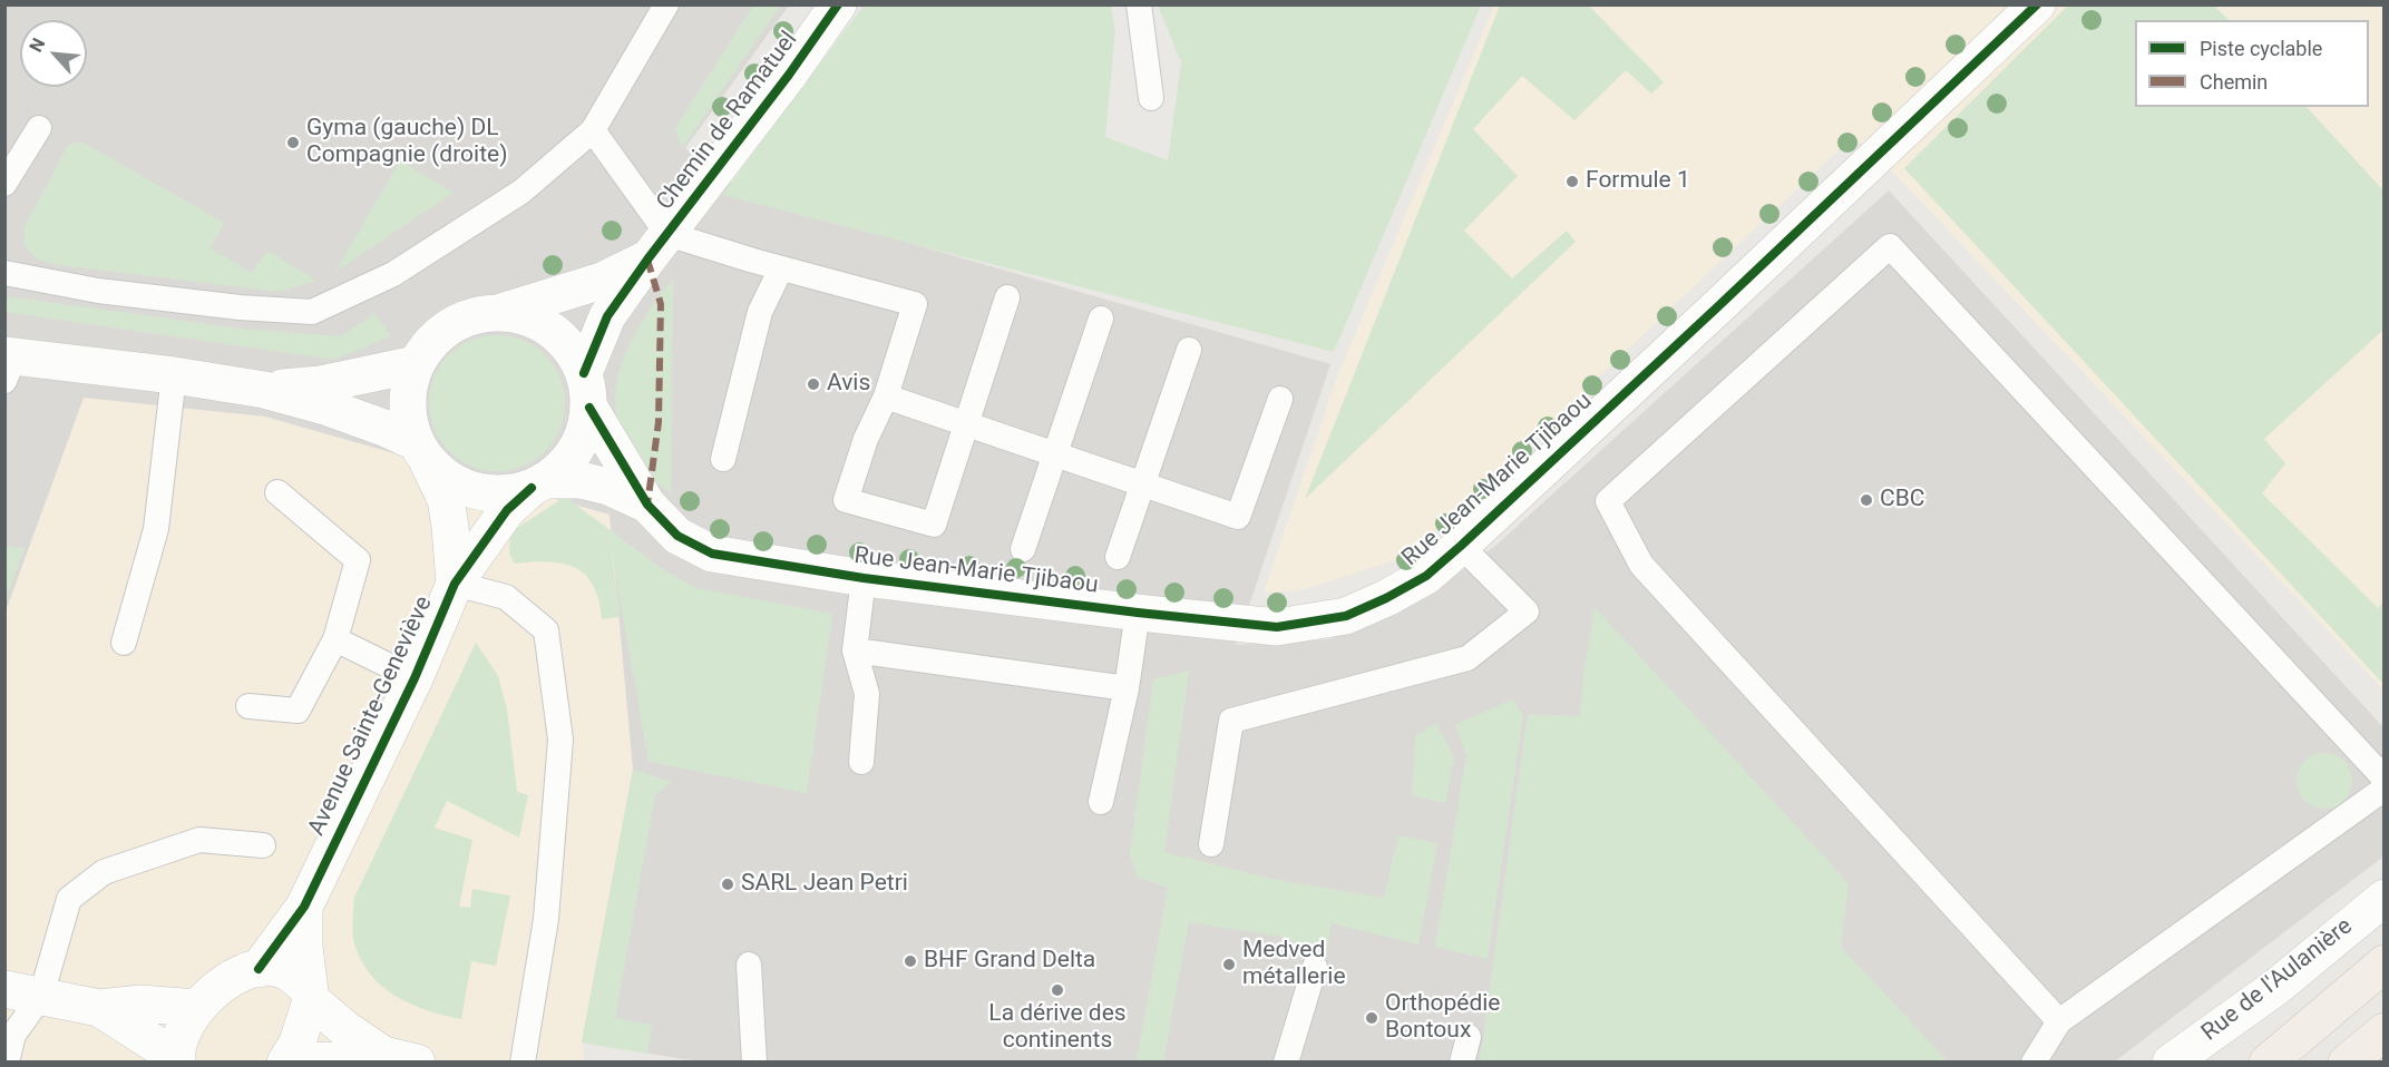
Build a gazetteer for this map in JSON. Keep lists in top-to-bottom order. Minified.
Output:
{"streets":{"street":["Chemin de Ramatuel","Rue Jean-Marie Tjibaou","Avenue Sainte-Geneviève","Rue de l'Aulanière"]},"crossings":[["Chemin de Ramatuel","Rue Jean-Marie Tjibaou"],["Chemin de Ramatuel","Avenue Sainte-Geneviève"],["Rue Jean-Marie Tjibaou","Avenue Sainte-Geneviève"]],"places":["Gyma (gauche) DL Compagnie (droite)","Formule 1","Avis","CBC","SARL Jean Petri","BHF Grand Delta","Medved métallerie","La dérive des continents","Orthopédie Bontoux"],"legend":["Piste cyclable","Chemin"],"north":"top left"}
